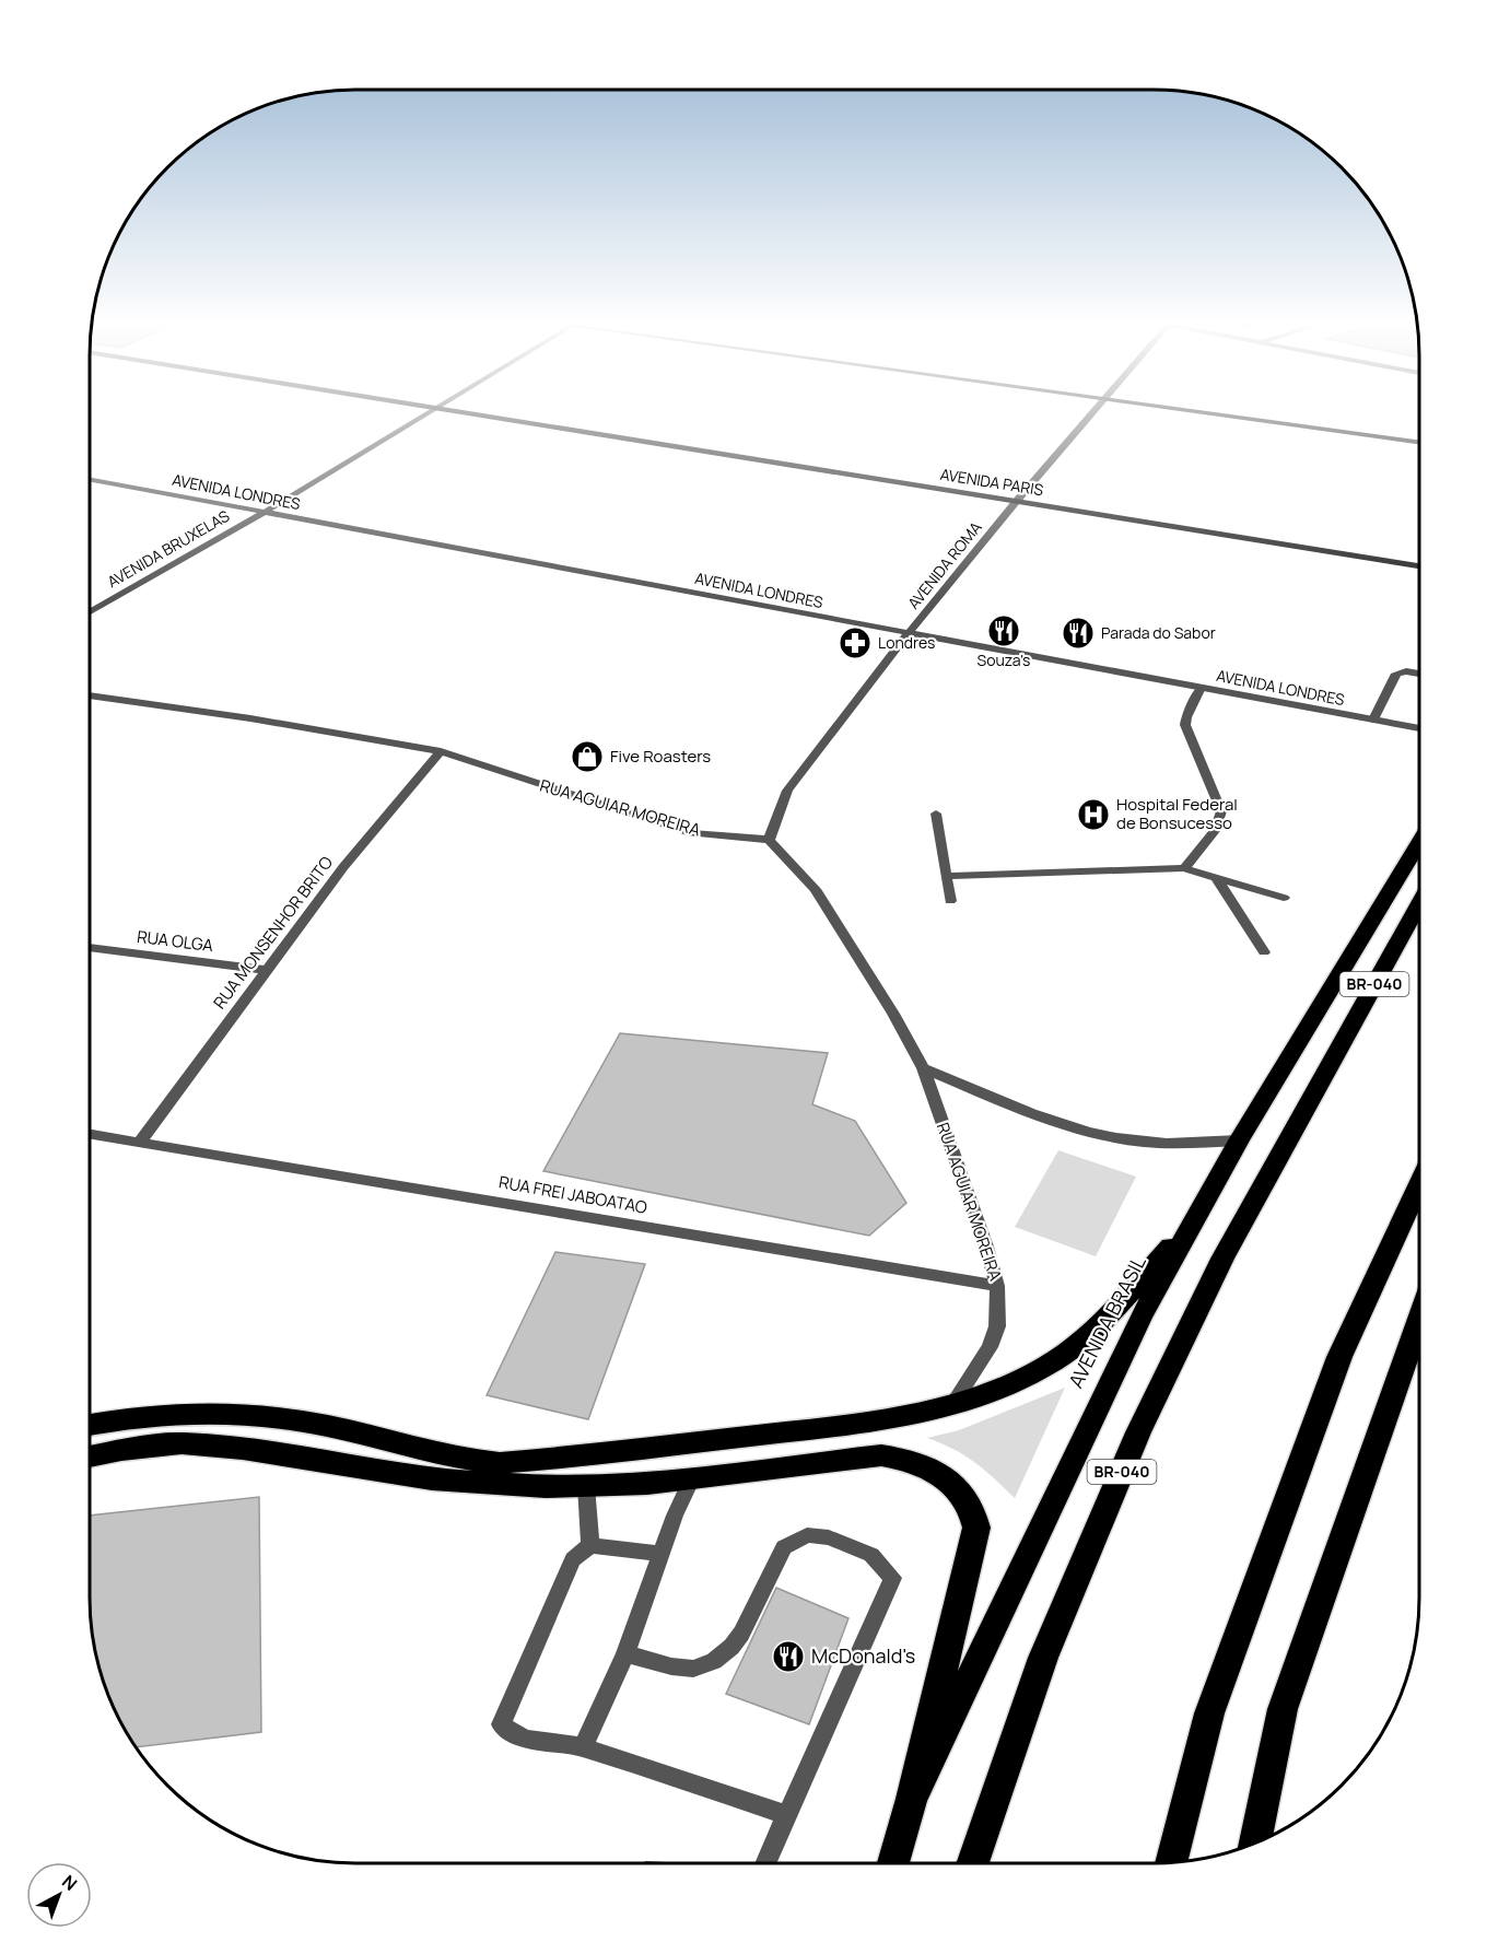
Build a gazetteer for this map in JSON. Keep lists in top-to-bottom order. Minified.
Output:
{"streets":{"highway":["BR-040","AVENIDA BRASIL"],"main road":["AVENIDA PARIS"],"street":["AVENIDA LONDRES","AVENIDA BRUXELAS","AVENIDA ROMA","RUA AGUIAR MOREIRA","RUA MONSENHOR BRITO","RUA OLGA","RUA FREI JABOATAO"]},"crossings":[["AVENIDA PARIS","AVENIDA ROMA"],["AVENIDA LONDRES","AVENIDA BRUXELAS"],["AVENIDA LONDRES","AVENIDA ROMA"],["AVENIDA ROMA","RUA AGUIAR MOREIRA"],["RUA AGUIAR MOREIRA","RUA MONSENHOR BRITO"],["RUA AGUIAR MOREIRA","RUA FREI JABOATAO"],["RUA MONSENHOR BRITO","RUA OLGA"],["RUA MONSENHOR BRITO","RUA FREI JABOATAO"]],"places":{"restaurant":["Souza's","Parada do Sabor","McDonald's"],"pharmacy":["Londres"],"shop":["Five Roasters"],"hospital":["Hospital Federal de Bonsucesso"]},"north":"top right"}
